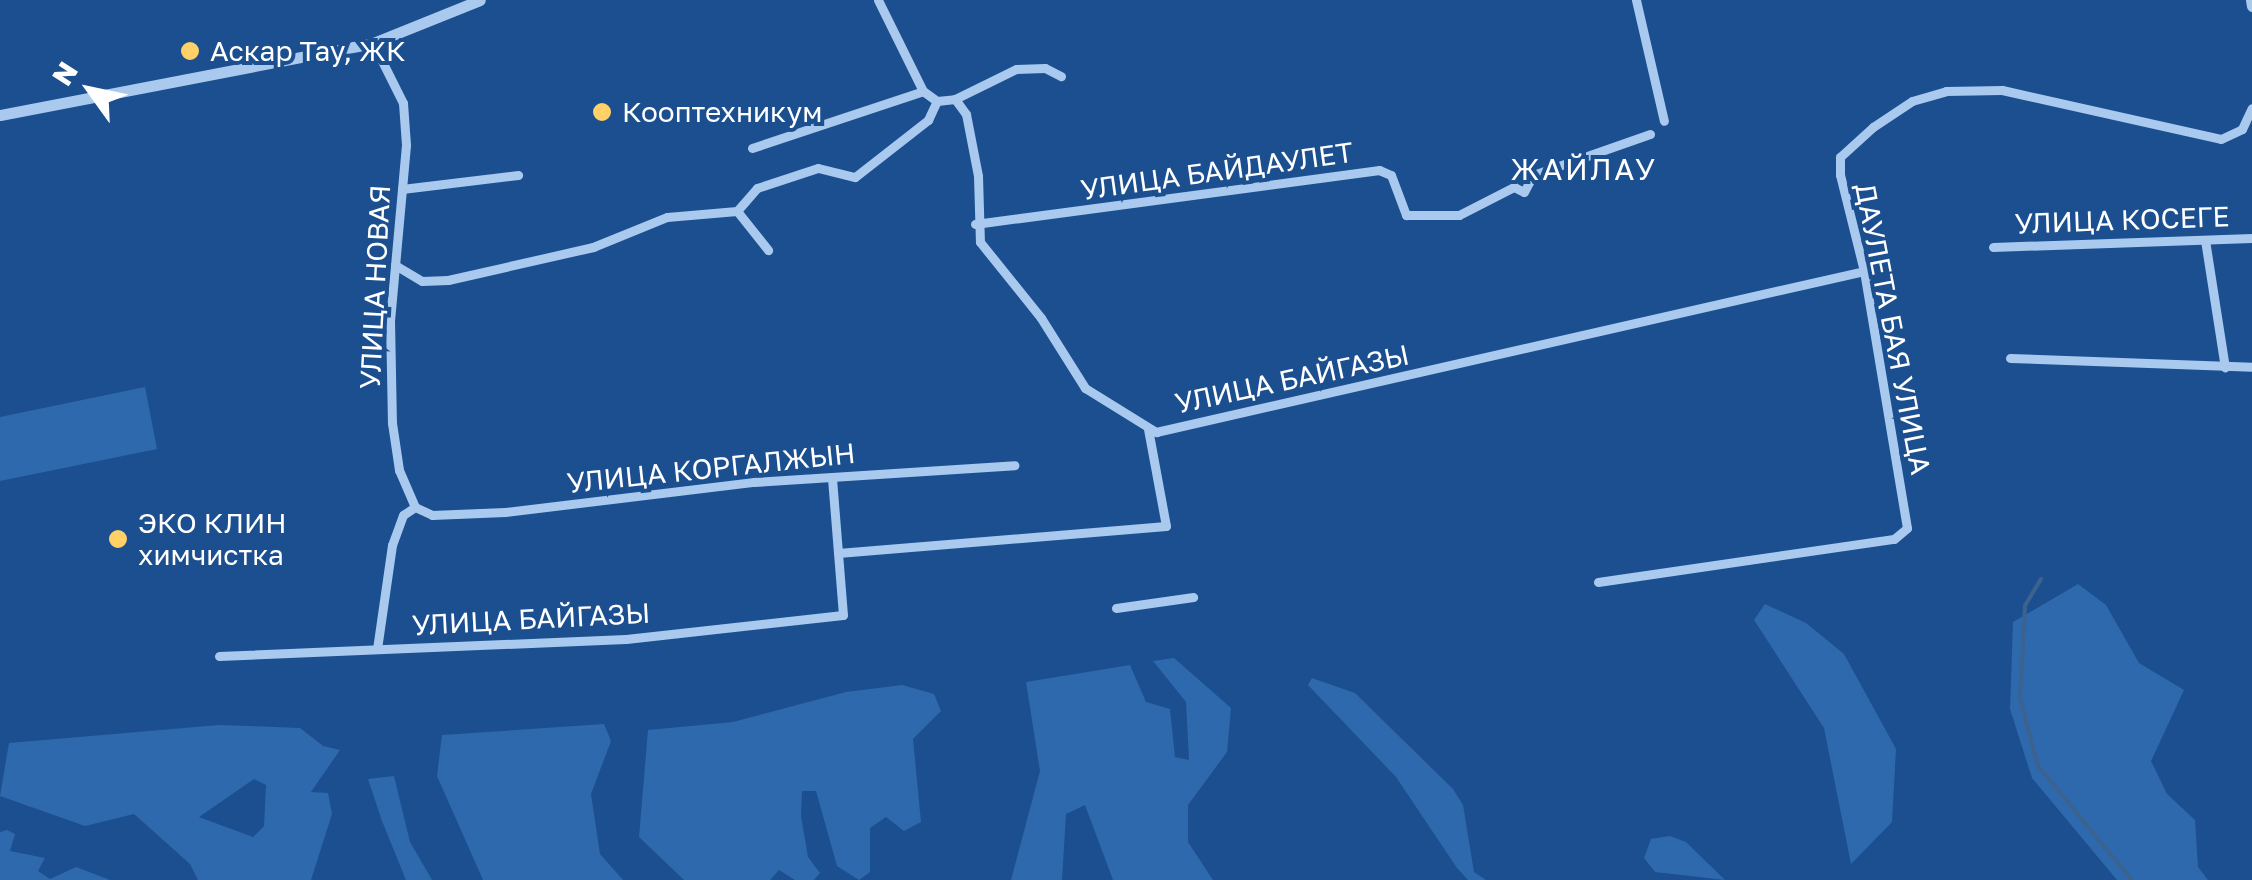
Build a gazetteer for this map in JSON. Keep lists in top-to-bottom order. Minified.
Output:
{"streets":{"street":["УЛИЦА БАЙДАУЛЕТ","УЛИЦА КОСЕГЕ","УЛИЦА НОВАЯ","ДАУЛЕТА БАЯ УЛИЦА","УЛИЦА БАЙГАЗЫ","УЛИЦА КОРГАЛЖЫН"]},"crossings":[["УЛИЦА НОВАЯ","УЛИЦА КОРГАЛЖЫН"],["ДАУЛЕТА БАЯ УЛИЦА","УЛИЦА БАЙГАЗЫ"],["УЛИЦА БАЙГАЗЫ","УЛИЦА КОРГАЛЖЫН"]],"districts":["ЖАЙЛАУ"],"places":["Аскар Тау, ЖК","Кооптехникум","ЭКО КЛИН химчистка"],"north":"top left"}
